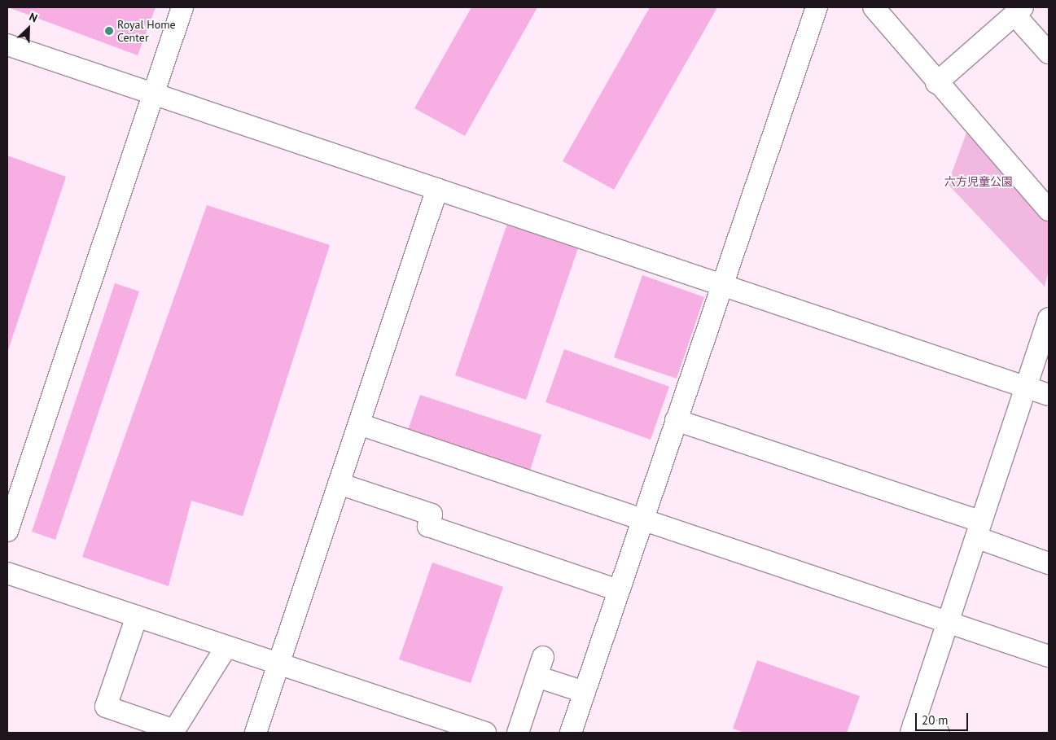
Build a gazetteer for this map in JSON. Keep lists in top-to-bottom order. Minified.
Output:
{"parks":["六方児童公園"],"places":["Royal Home Center"],"scale_bar":"20 m","north":"top right"}
